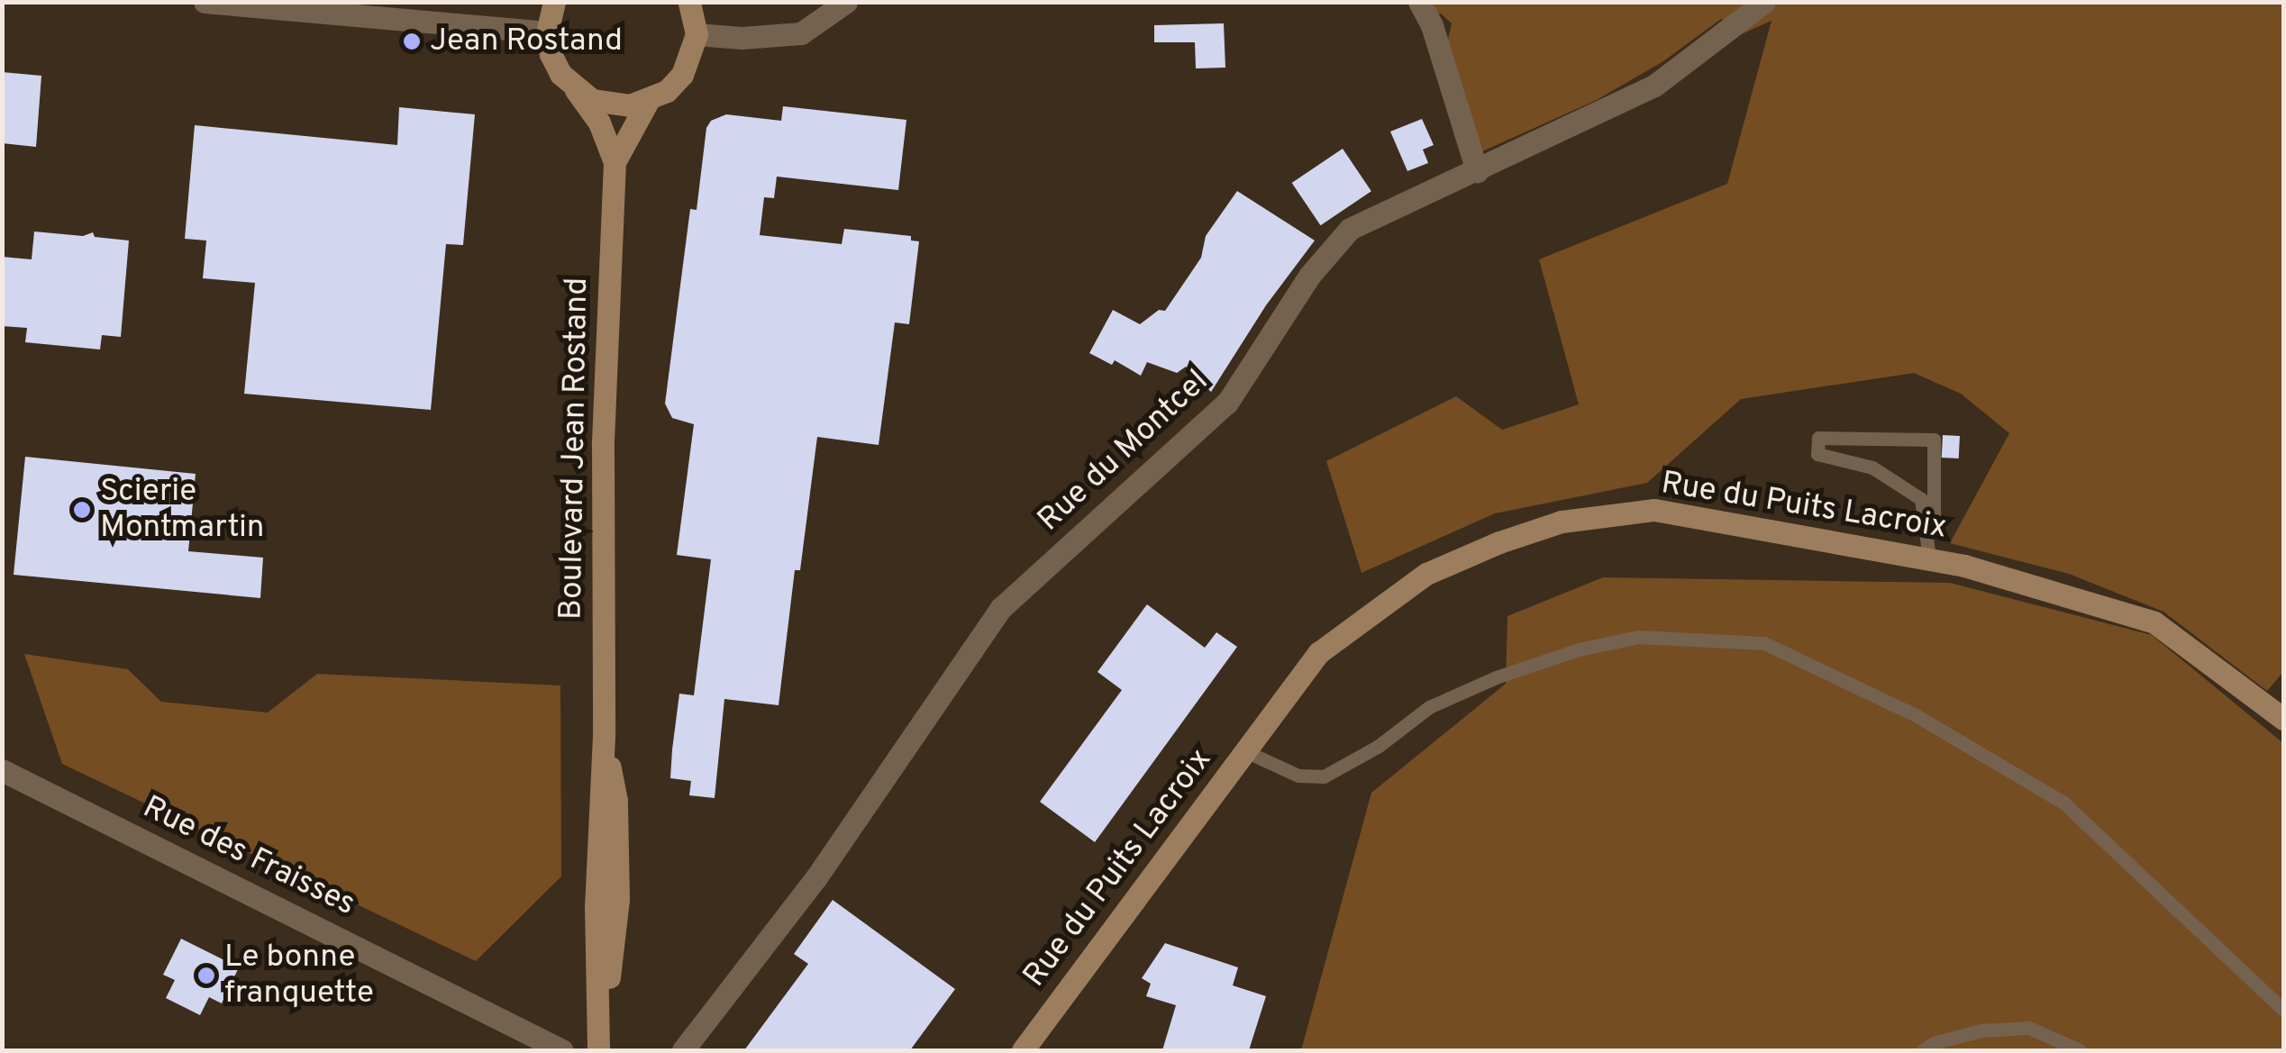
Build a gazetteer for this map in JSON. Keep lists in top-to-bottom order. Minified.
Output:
{"streets":{"street":["Boulevard Jean Rostand","Rue du Montcel","Rue du Puits Lacroix","Rue des Fraisses"]},"places":["Jean Rostand","Scierie Montmartin","Le bonne franquette"]}
